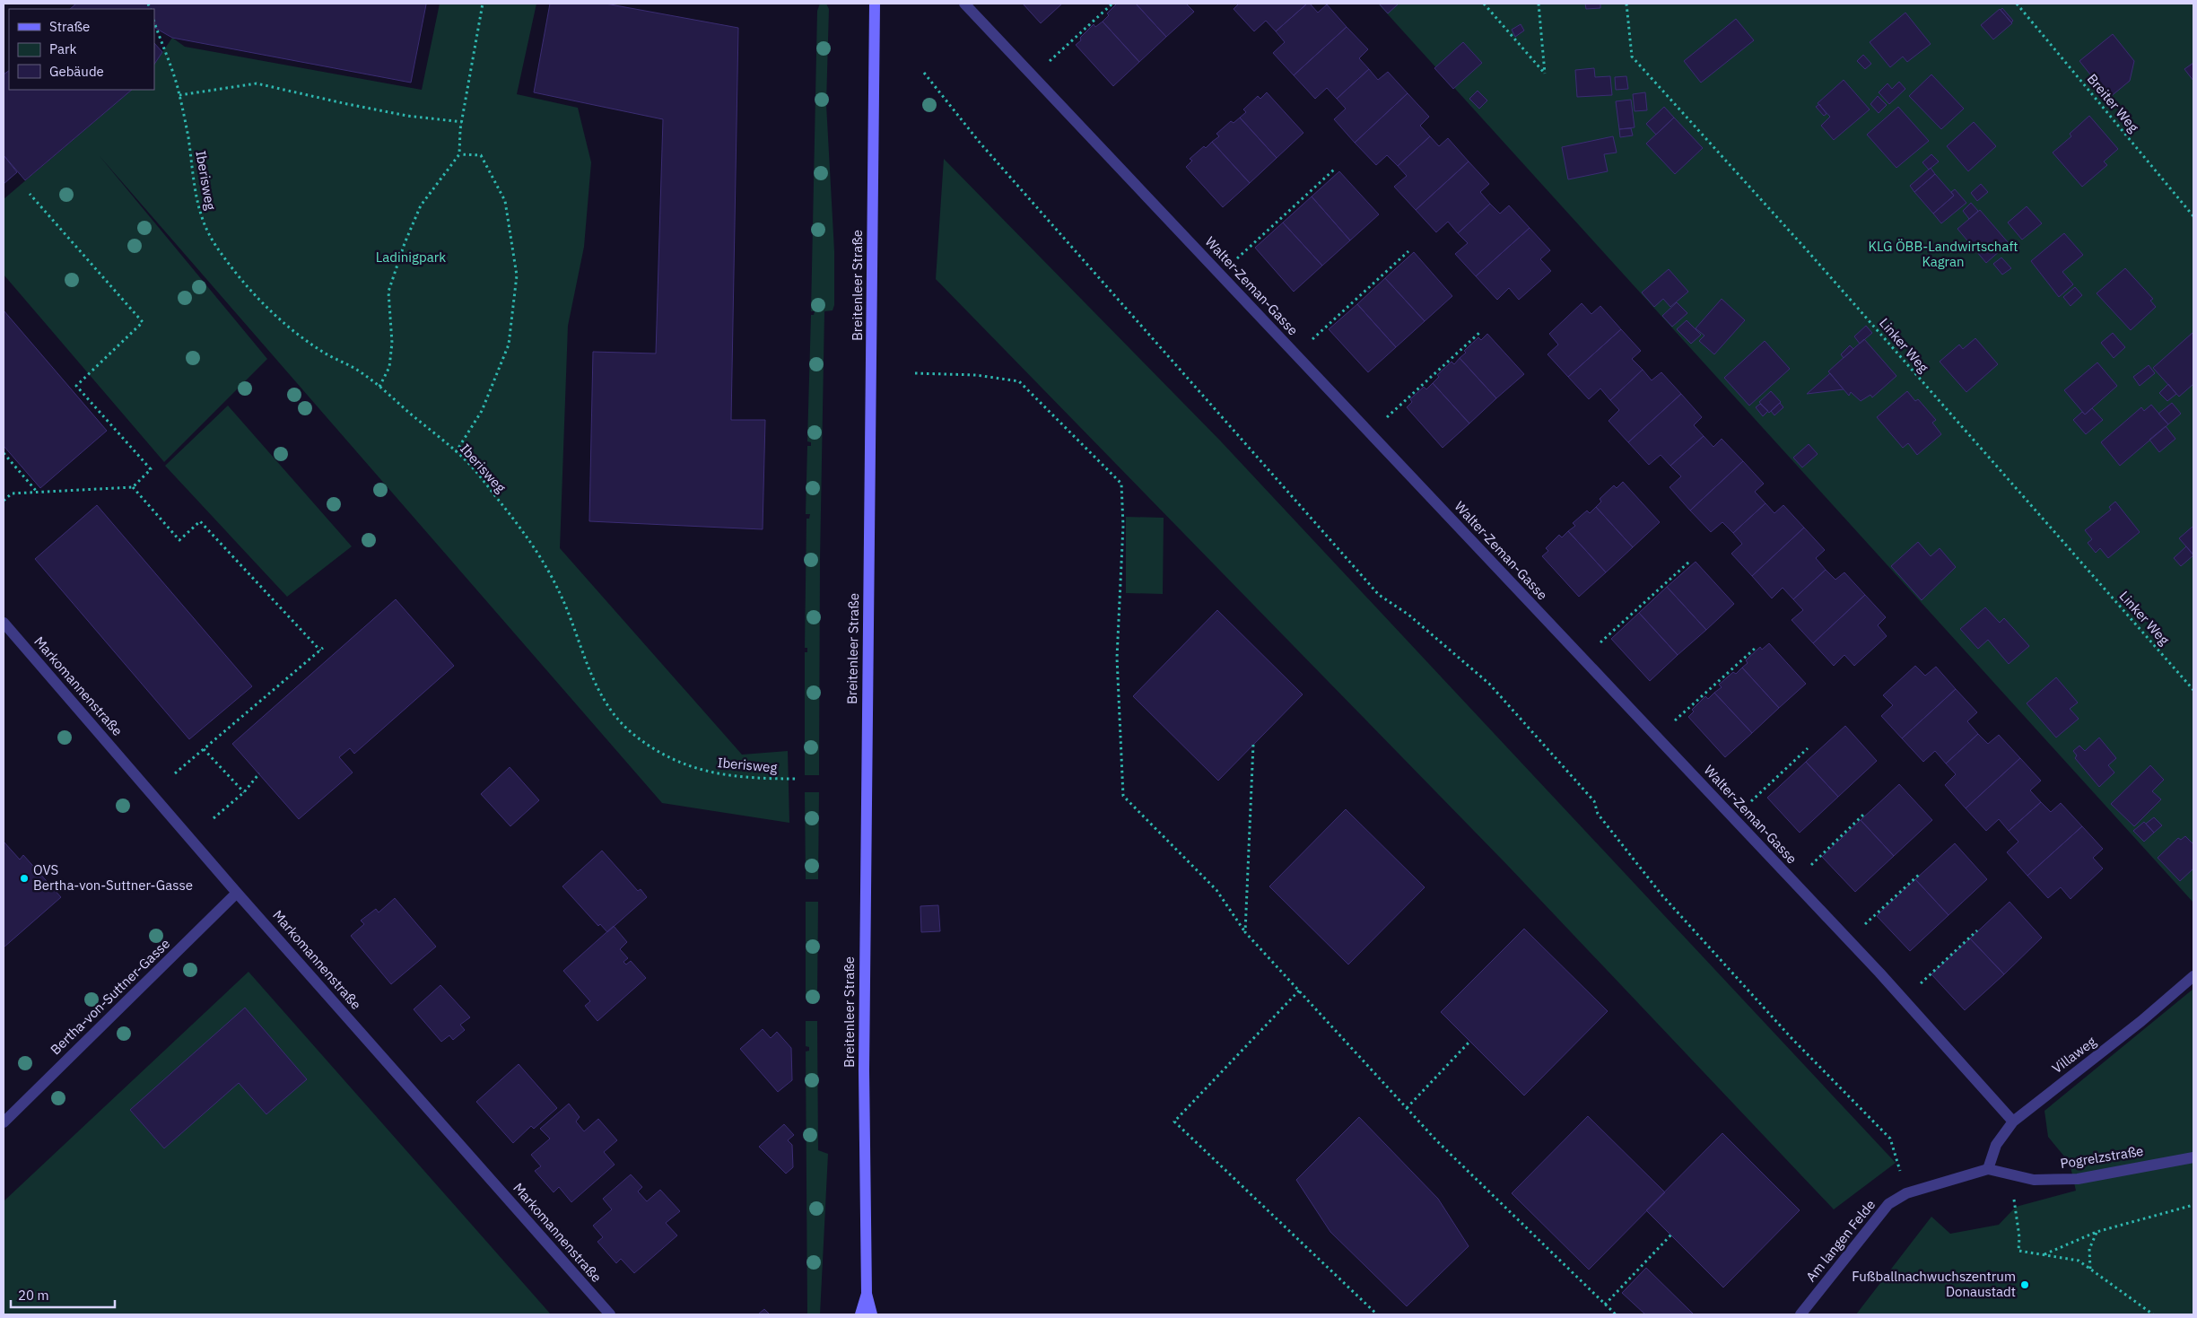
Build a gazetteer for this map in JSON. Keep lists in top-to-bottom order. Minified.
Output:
{"streets":{"main road":["Breitenleer Straße"],"street":["Walter-Zeman-Gasse","Markomannenstraße","Bertha-von-Suttner-Gasse","Villaweg","Pogrelzstraße","Am langen Felde"],"path":["Breiter Weg","Iberisweg","Linker Weg"]},"crossings":[["Walter-Zeman-Gasse","Villaweg"],["Markomannenstraße","Bertha-von-Suttner-Gasse"],["Villaweg","Pogrelzstraße"],["Villaweg","Am langen Felde"],["Pogrelzstraße","Am langen Felde"]],"parks":["KLG ÖBB-Landwirtschaft Kagran","Ladinigpark"],"places":["OVS Bertha-von-Suttner-Gasse","Fußballnachwuchszentrum Donaustadt"],"legend":["Straße","Park","Gebäude"],"scale_bar":"20 m"}
